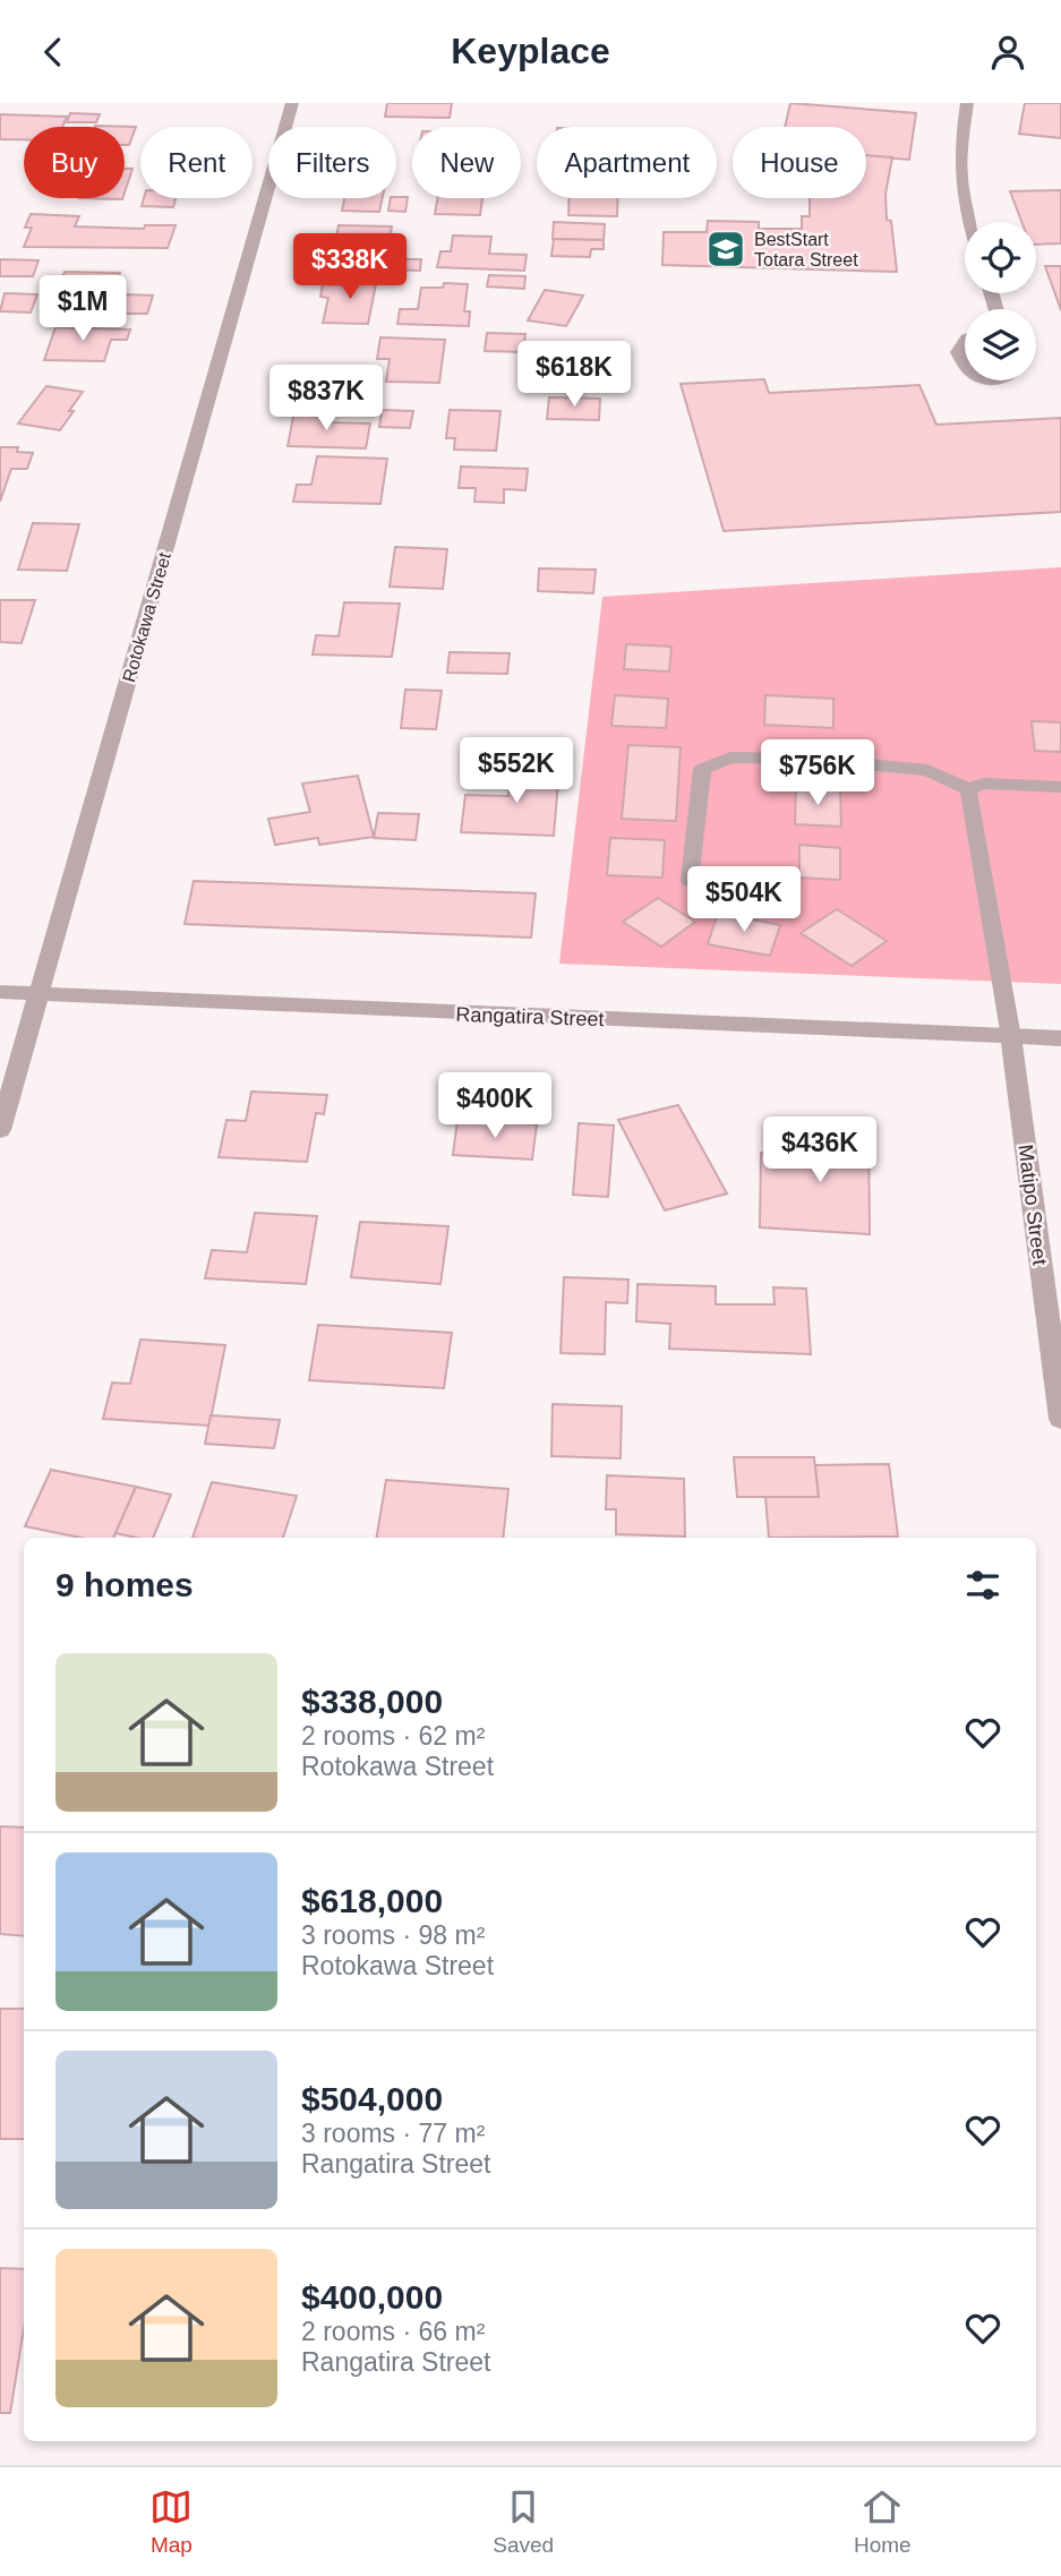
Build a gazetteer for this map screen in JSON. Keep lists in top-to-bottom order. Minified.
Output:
{"streets":{"street":["Rotokawa Street","Rangatira Street","Matipo Street"]},"crossings":[["Rotokawa Street","Rangatira Street"],["Rangatira Street","Matipo Street"]],"places":{"school or university":["BestStart Totara Street"]},"page":{"header":"Keyplace","chip":["Buy","Rent","Filters","New","Apartment","House"],"price":["$338K","$1M","$618K","$837K","$552K","$756K","$504K","$400K","$436K"],"heading":"9 homes","list":[{"name":"$338,000","note":"2 rooms · 62 m² · Rotokawa Street"},{"name":"$618,000","note":"3 rooms · 98 m² · Rotokawa Street"},{"name":"$504,000","note":"3 rooms · 77 m² · Rangatira Street"},{"name":"$400,000","note":"2 rooms · 66 m² · Rangatira Street"}],"tabs":["Map","Saved","Home"]}}
